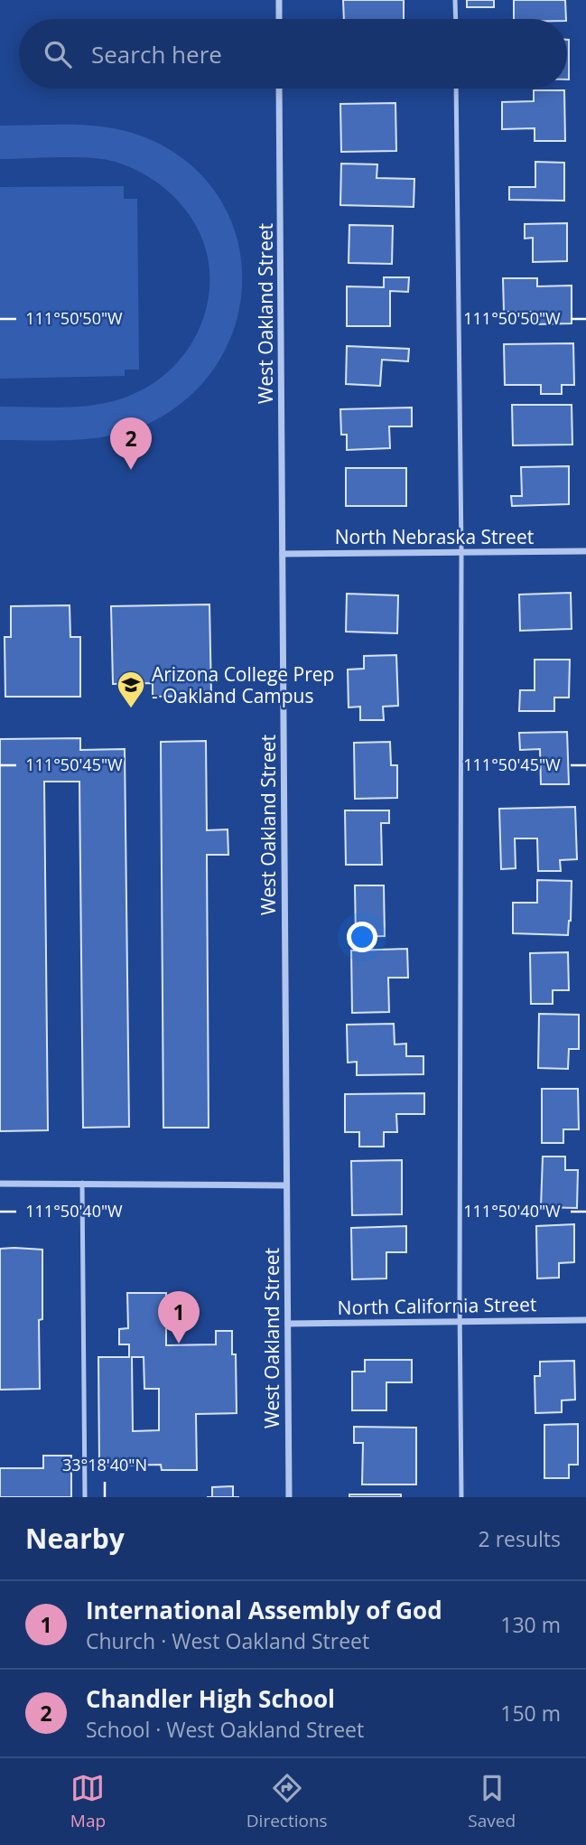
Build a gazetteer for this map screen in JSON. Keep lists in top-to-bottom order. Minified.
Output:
{"streets":{"street":["West Oakland Street","North Nebraska Street","North California Street"]},"crossings":[["West Oakland Street","North Nebraska Street"],["West Oakland Street","North California Street"]],"places":{"school or university":["Arizona College Prep - Oakland Campus"]},"page":{"search":"Search here","pins":["2","1"],"heading":["Nearby","2 results"],"list":[{"mark":"1","name":"International Assembly of God","note":"Church · West Oakland Street","value":"130 m"},{"mark":"2","name":"Chandler High School","note":"School · West Oakland Street","value":"150 m"}],"nav":["Map","Directions","Saved"]},"coordinates":["111°50'50\"W","111°50'45\"W","111°50'40\"W","33°18'40\"N"]}
